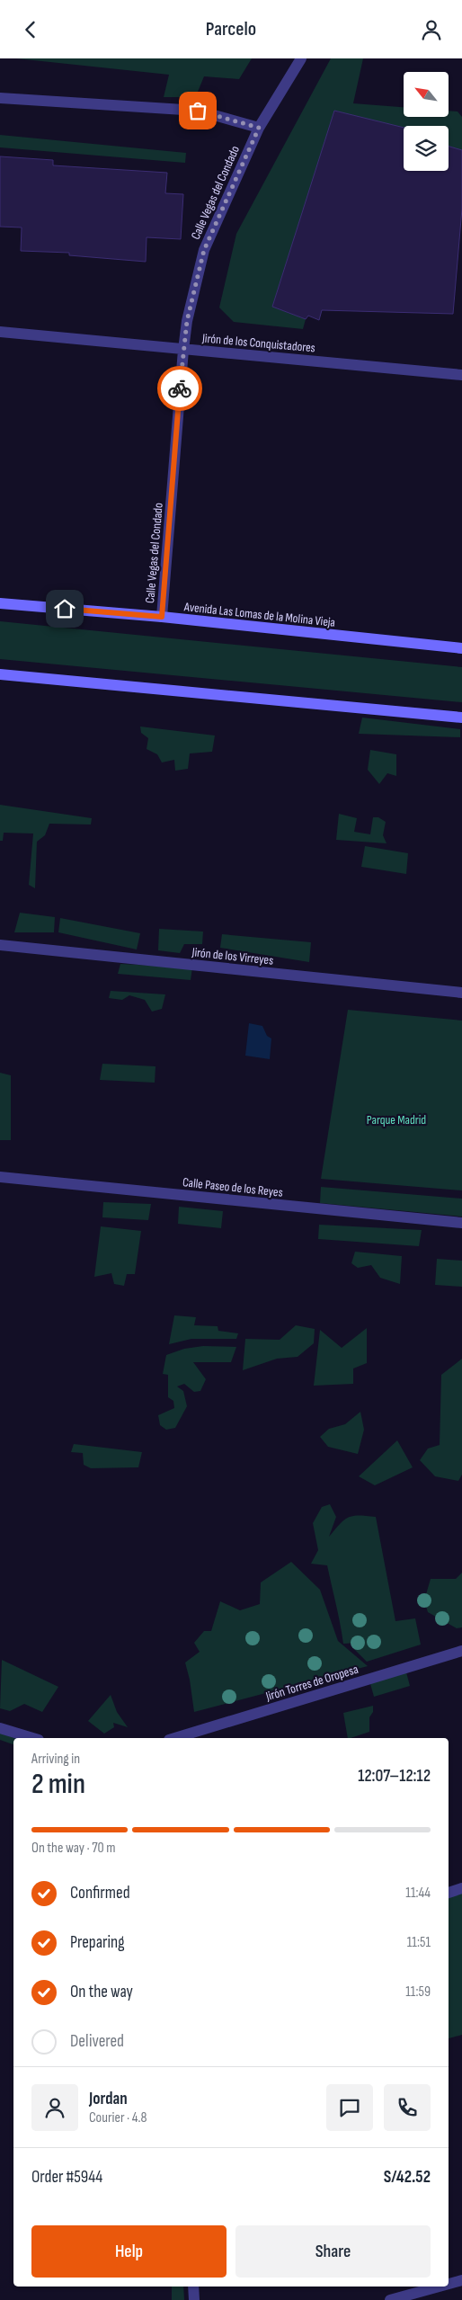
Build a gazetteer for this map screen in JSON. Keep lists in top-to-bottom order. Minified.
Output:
{"streets":{"street":["Calle Vegas del Condado","Jirón de los Conquistadores","Avenida Las Lomas de la Molina Vieja","Jirón de los Virreyes","Calle Paseo de los Reyes","Jirón Torres de Oropesa"]},"crossings":[["Calle Vegas del Condado","Jirón de los Conquistadores"],["Calle Vegas del Condado","Avenida Las Lomas de la Molina Vieja"]],"parks":["Parque Madrid"],"north":"top left","page":{"header":"Parcelo","heading":["2 min","Arriving in","12:07–12:12"],"panel":["Jordan","Courier · 4.8","Order #5944","S/42.52"],"bar":"On the way · 70 m","list":[["Confirmed","11:44"],["Preparing","11:51"],["On the way","11:59"],"Delivered"],"buttons":["Help","Share"]}}
